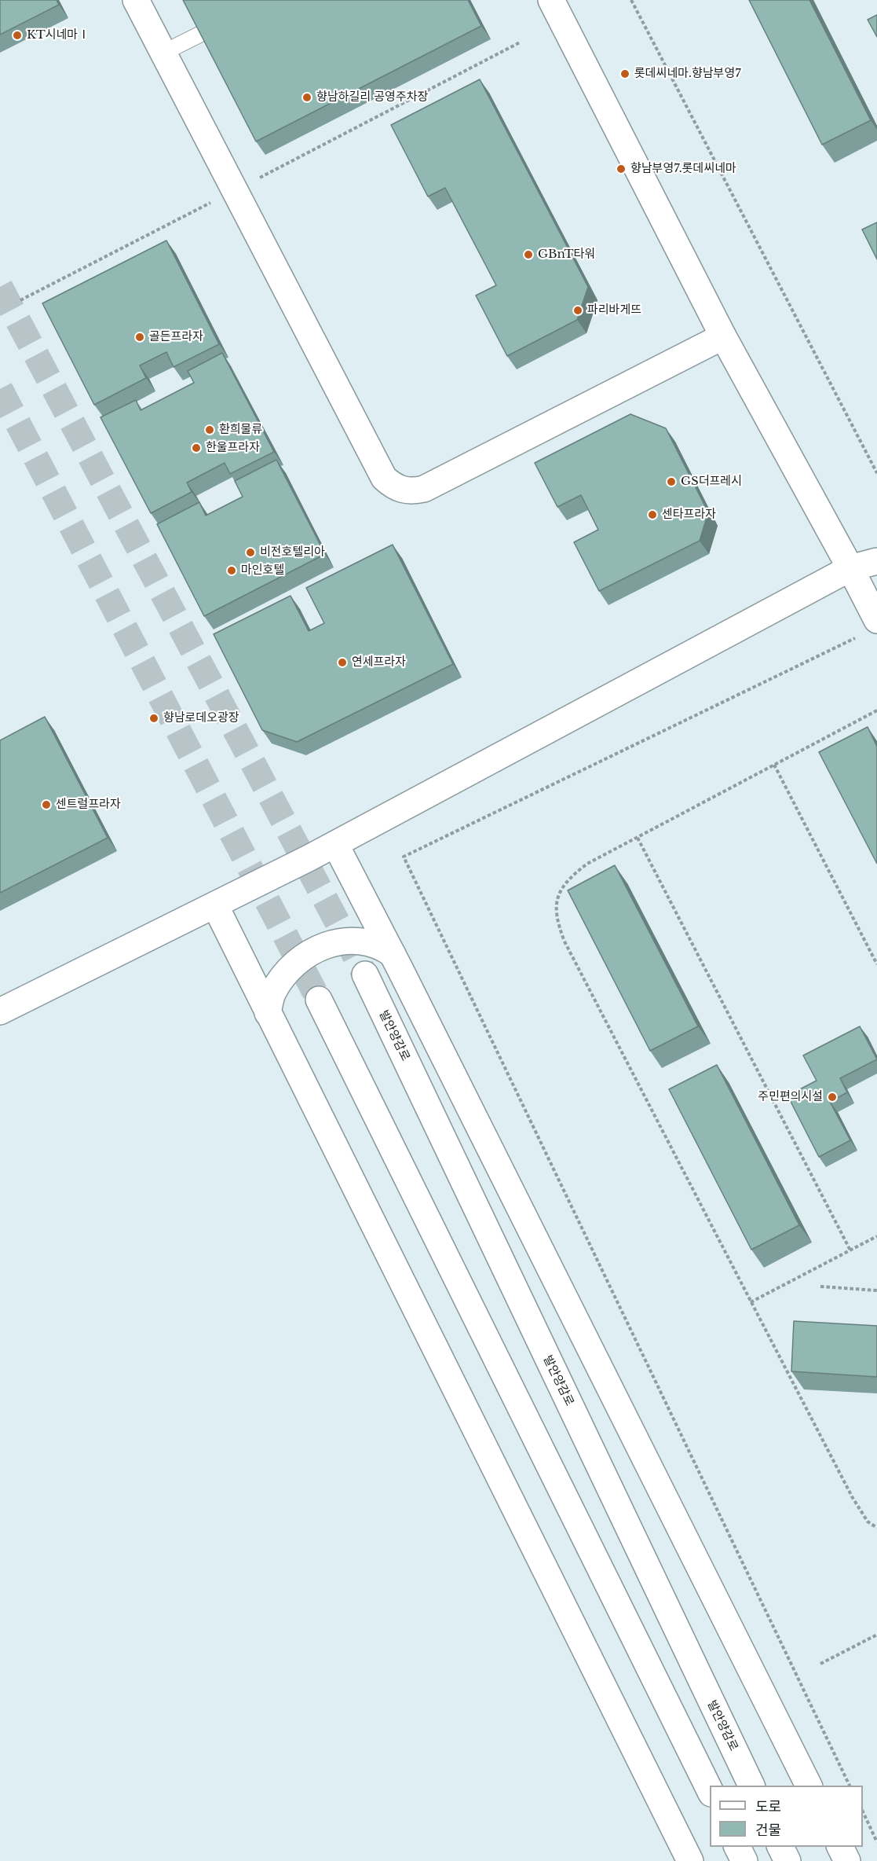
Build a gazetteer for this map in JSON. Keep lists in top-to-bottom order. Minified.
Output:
{"streets":{"main road":["발안양감로"]},"places":["KT시네마Ⅰ","롯데씨네마.향남부영7","향남하길리 공영주차장","향남부영7.롯데씨네마","GBnT타워","파리바게뜨","골든프라자","환희물류","한울프라자","GS더프레시","센타프라자","비전호텔리아","마인호텔","연세프라자","향남로데오광장","센트럴프라자","주민편의시설"],"legend":["도로","건물"]}
